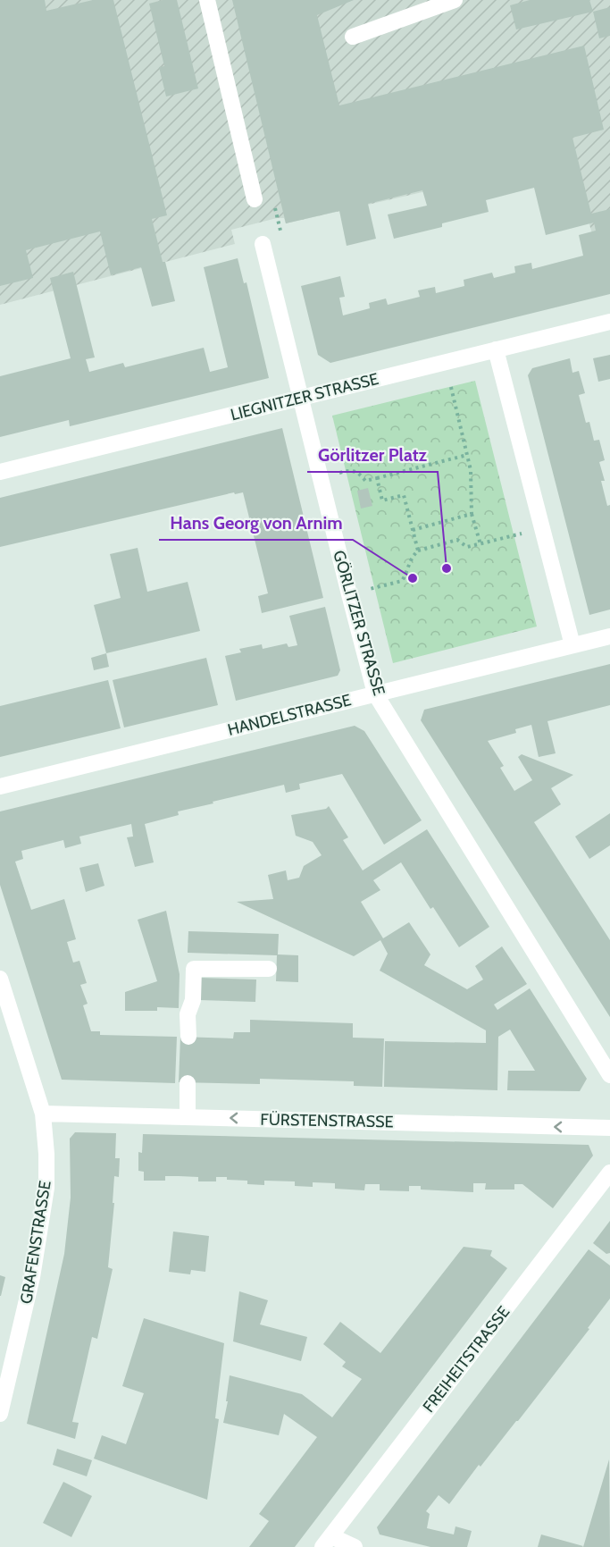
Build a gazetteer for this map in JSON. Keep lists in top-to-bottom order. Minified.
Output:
{"streets":{"street":["LIEGNITZER STRASSE","GÖRLITZER STRASSE","HANDELSTRASSE","FÜRSTENSTRASSE","GRAFENSTRASSE","FREIHEITSTRASSE"]},"crossings":[["LIEGNITZER STRASSE","GÖRLITZER STRASSE"],["GÖRLITZER STRASSE","HANDELSTRASSE"],["FÜRSTENSTRASSE","GRAFENSTRASSE"]],"one_way":["FÜRSTENSTRASSE"],"places":["Görlitzer Platz","Hans Georg von Arnim"]}
